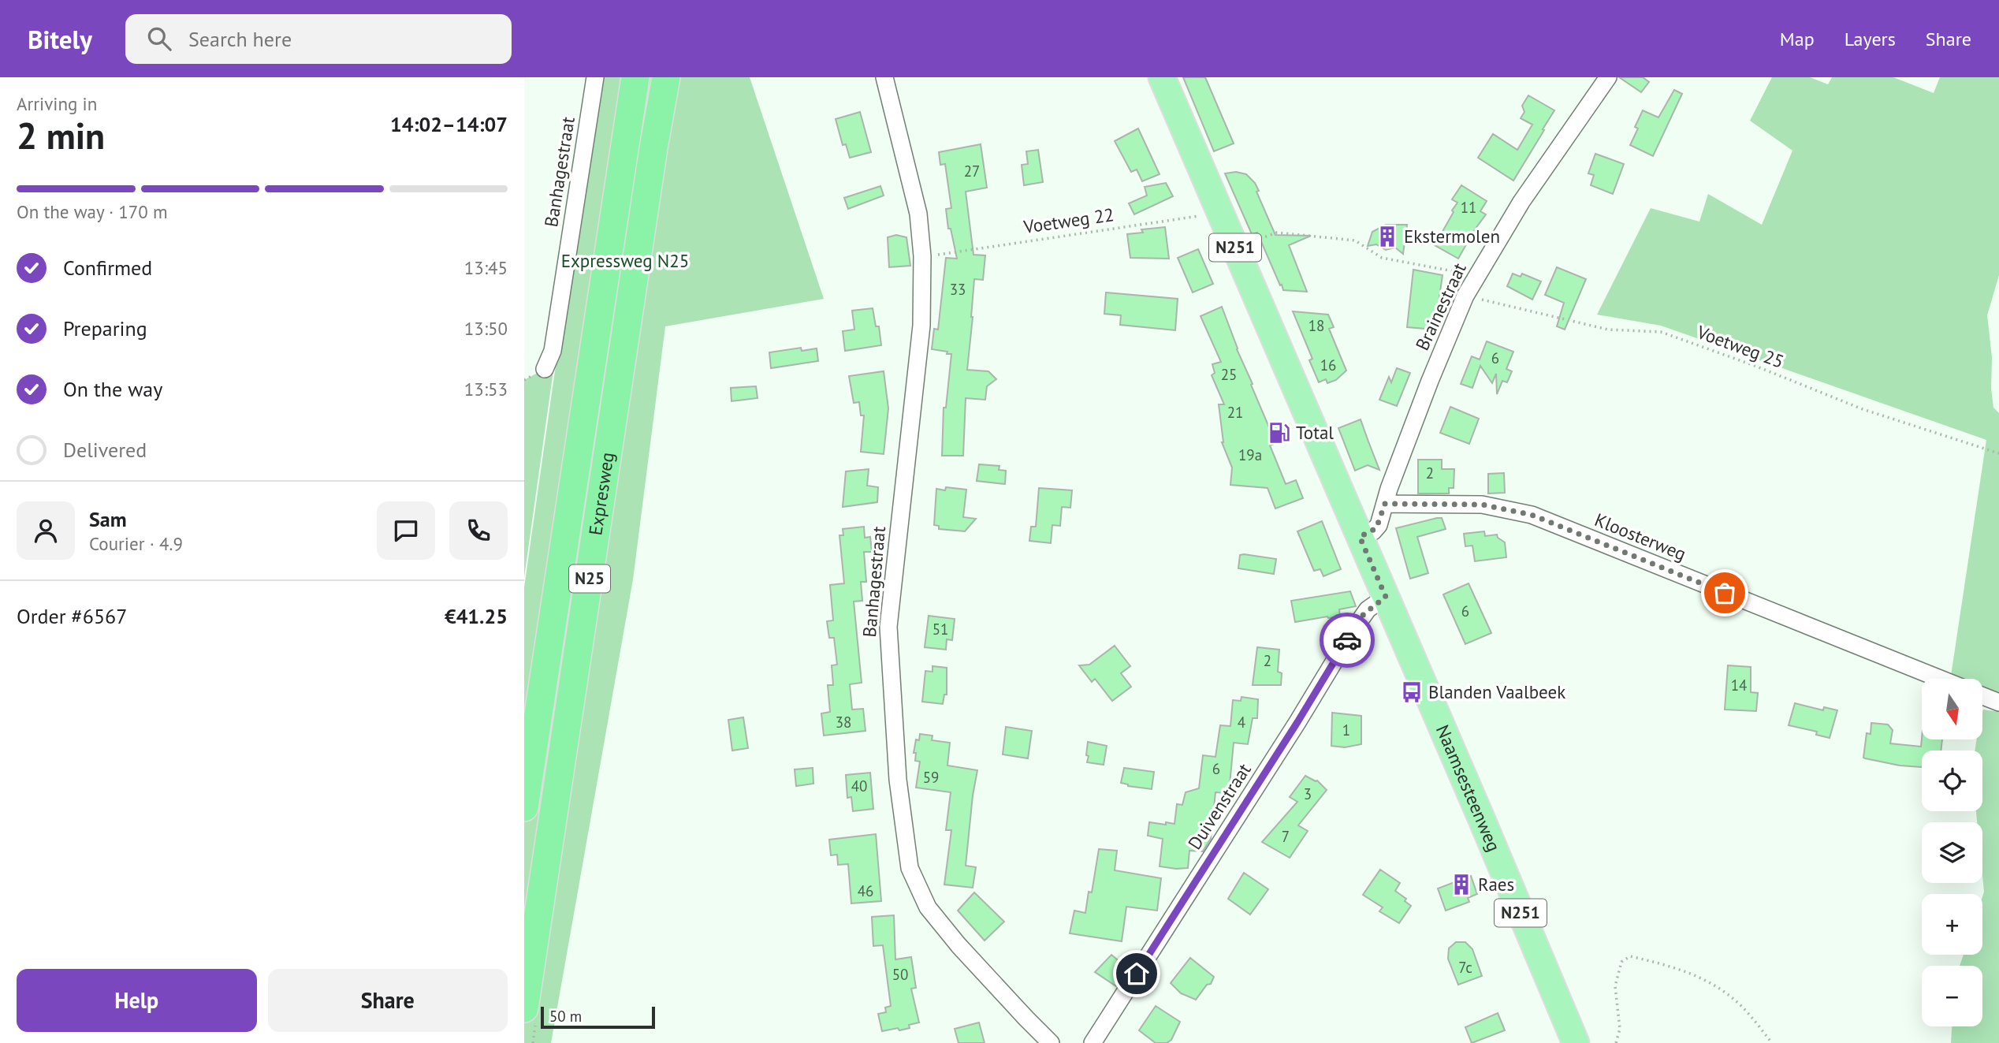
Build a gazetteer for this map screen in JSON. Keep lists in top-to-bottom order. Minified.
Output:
{"streets":{"highway":["Expresweg","N25"],"main road":["N251","Naamsesteenweg"],"street":["Banhagestraat","Brainestraat","Kloosterweg","Duivenstraat"],"path":["Voetweg 22","Voetweg 25"]},"crossings":[["Banhagestraat","Voetweg 22"],["Voetweg 22","Naamsesteenweg"],["Brainestraat","Voetweg 25"],["Brainestraat","Kloosterweg"],["Brainestraat","Naamsesteenweg"],["Naamsesteenweg","Duivenstraat"]],"parks":["Expressweg N25"],"places":{"building":["Ekstermolen","Raes"],"fuel station":["Total"],"bus stop":["Blanden Vaalbeek"]},"house_numbers":["27","11","33","18","6","16","25","21","19a","2","6","51","2","14","38","4","1","6","59","40","3","7","46","7c","50"],"scale_bar":"50 m","north":"bottom","page":{"header":"Bitely","search":"Search here","nav":["Map","Layers","Share"],"heading":["2 min","Arriving in","14:02–14:07"],"panel":["Sam","Courier · 4.9","Order #6567","€41.25"],"bar":"On the way · 170 m","list":[["Confirmed","13:45"],["Preparing","13:50"],["On the way","13:53"],"Delivered"],"map_buttons":["+","−"],"buttons":["Help","Share"],"scale":"50 m"}}
